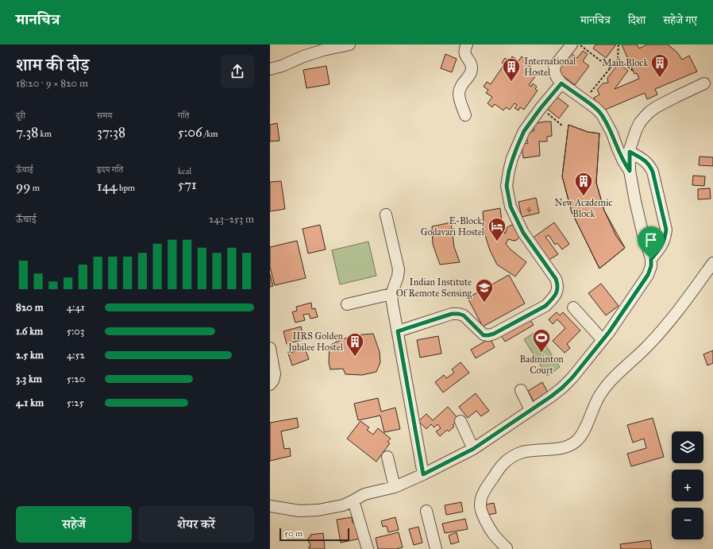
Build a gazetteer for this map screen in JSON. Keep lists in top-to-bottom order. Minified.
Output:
{"places":{"building":["Main Block","International Hostel","New Academic Block","IIRS Golden Jubilee Hostel"],"hotel":["E-Block, Godavari Hostel"],"school or university":["Indian Institute Of Remote Sensing"],"sports":["Badminton Court"]},"house_numbers":["4"],"scale_bar":"50 m","page":{"header":"मानचित्र","nav":["मानचित्र","दिशा","सहेजे गए"],"heading":["शाम की दौड़","18:20 · 9 × 820 m"],"stats":[["दूरी","7.38 km"],["समय","37:38"],["गति","5:06 /km"],["ऊँचाई","99 m"],["हृदय गति","144 bpm"],["kcal","571"]],"chart":["ऊँचाई","243–253 m"],"list":[{"name":"820 m","note":"4:41"},{"name":"1.6 km","note":"5:03"},{"name":"2.5 km","note":"4:52"},{"name":"3.3 km","note":"5:20"},{"name":"4.1 km","note":"5:25"}],"map_buttons":["+","−"],"buttons":["सहेजें","शेयर करें"],"scale":"50 m"}}
